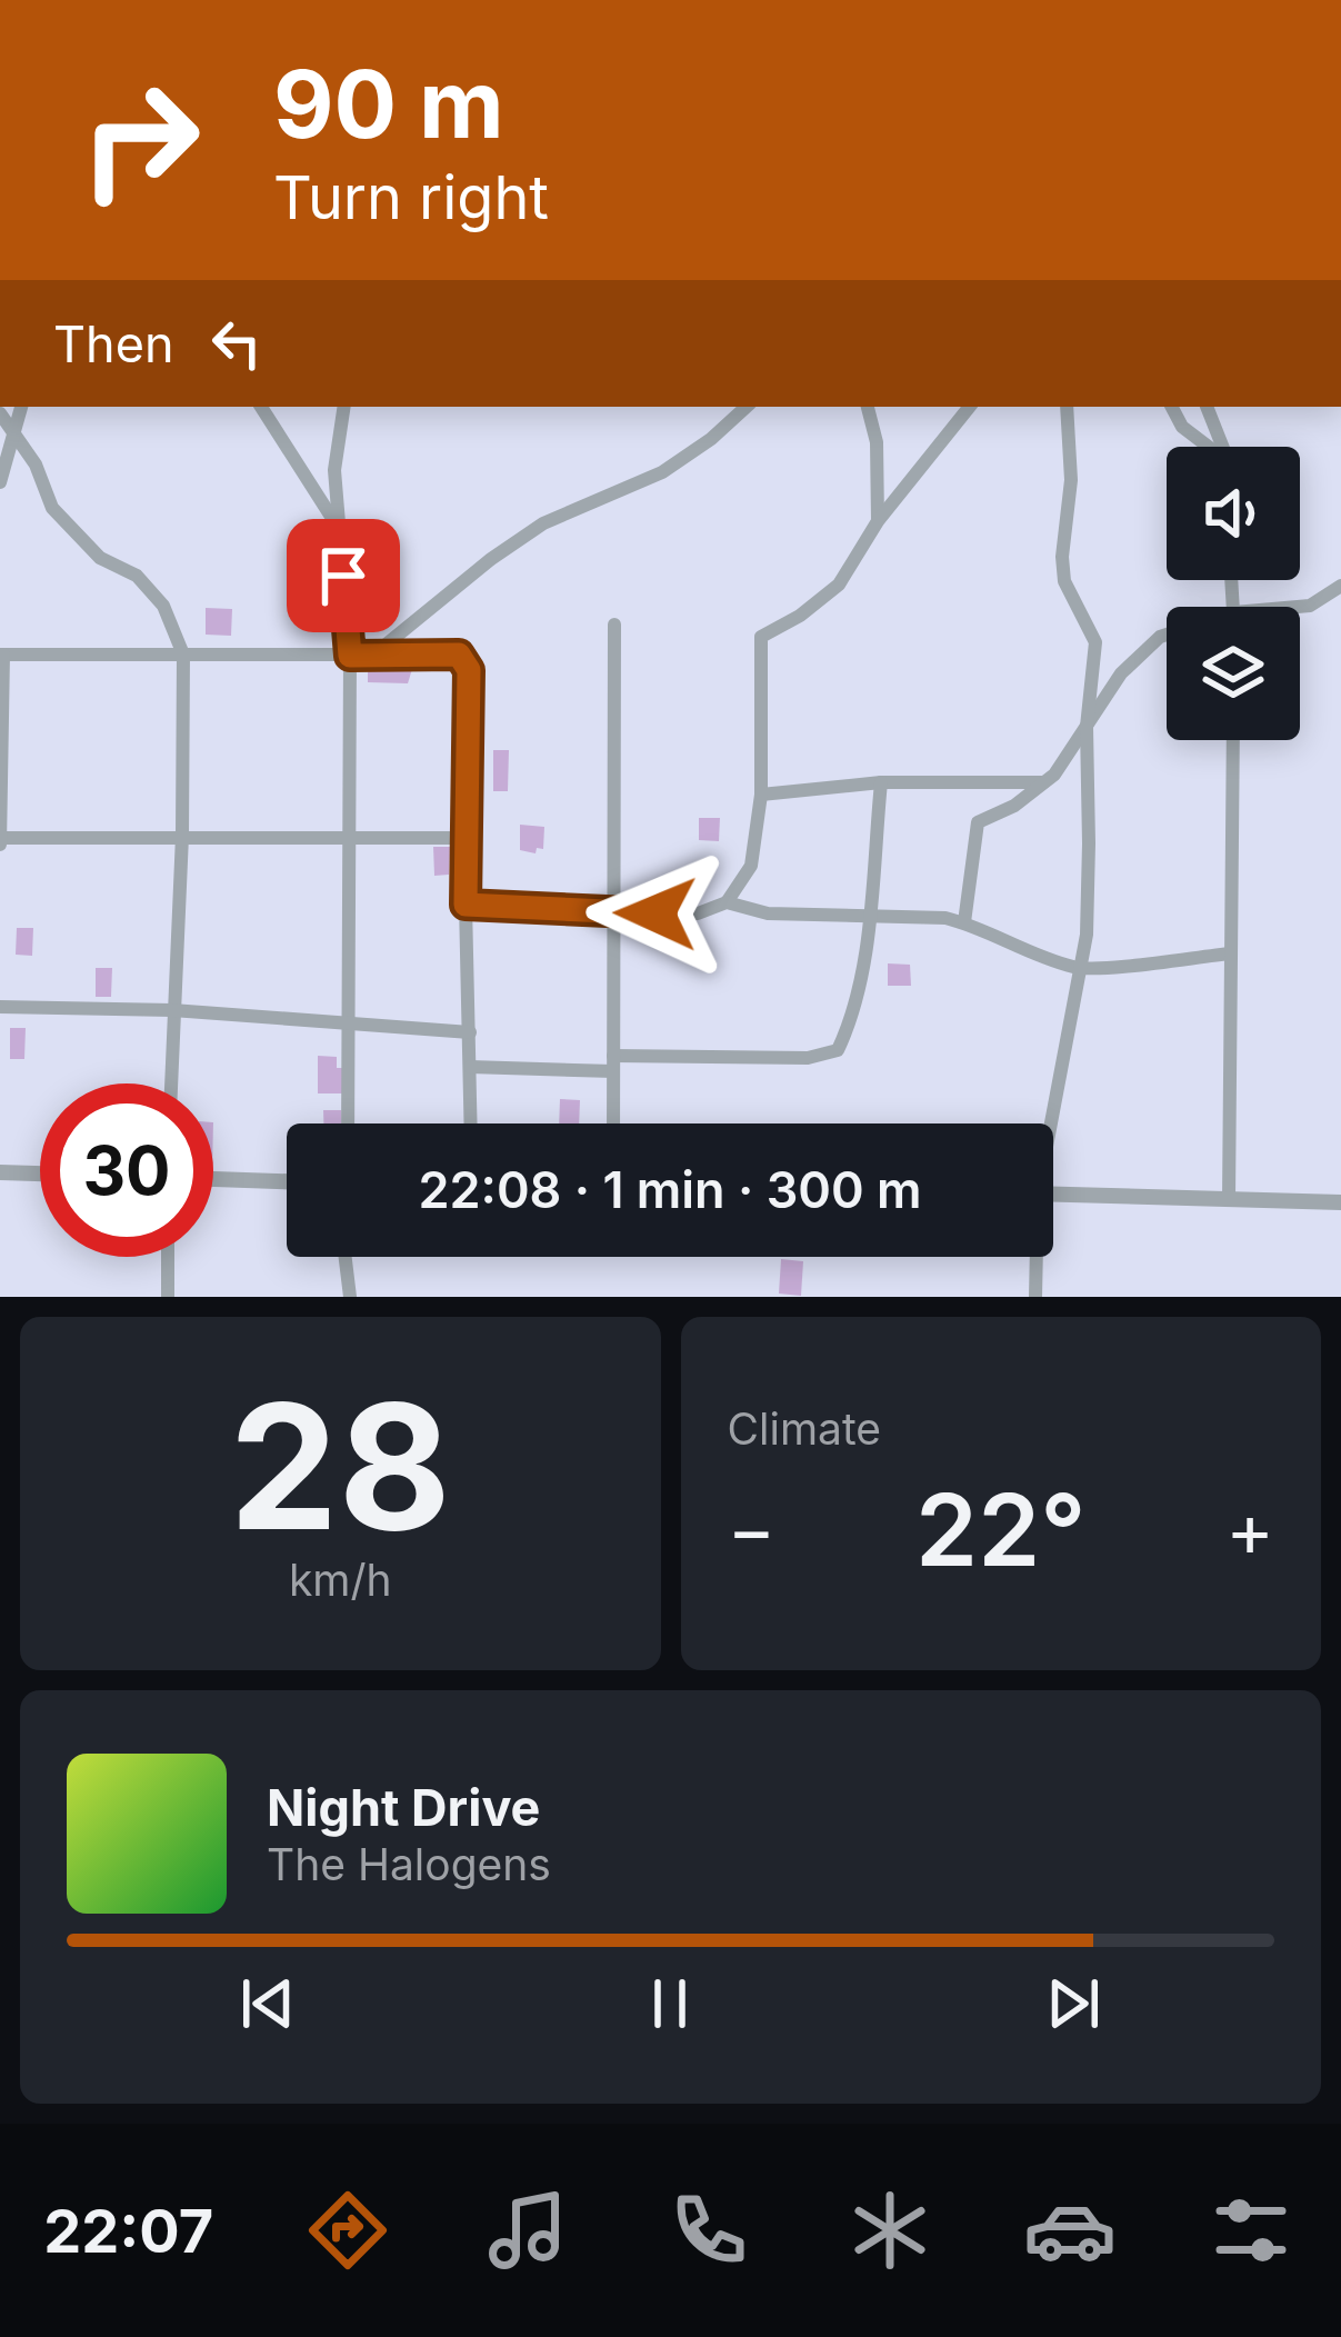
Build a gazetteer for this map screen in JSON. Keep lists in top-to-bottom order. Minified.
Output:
{"page":{"turn":["90 m","Turn right"],"then":"Then","limit":"30","trip":"22:08 · 1 min · 300 m","tile":[["28","km/h"],"Climate"],"heat":["−","22°","+"],"song":["Night Drive","The Halogens"],"tabs":"22:07"}}
